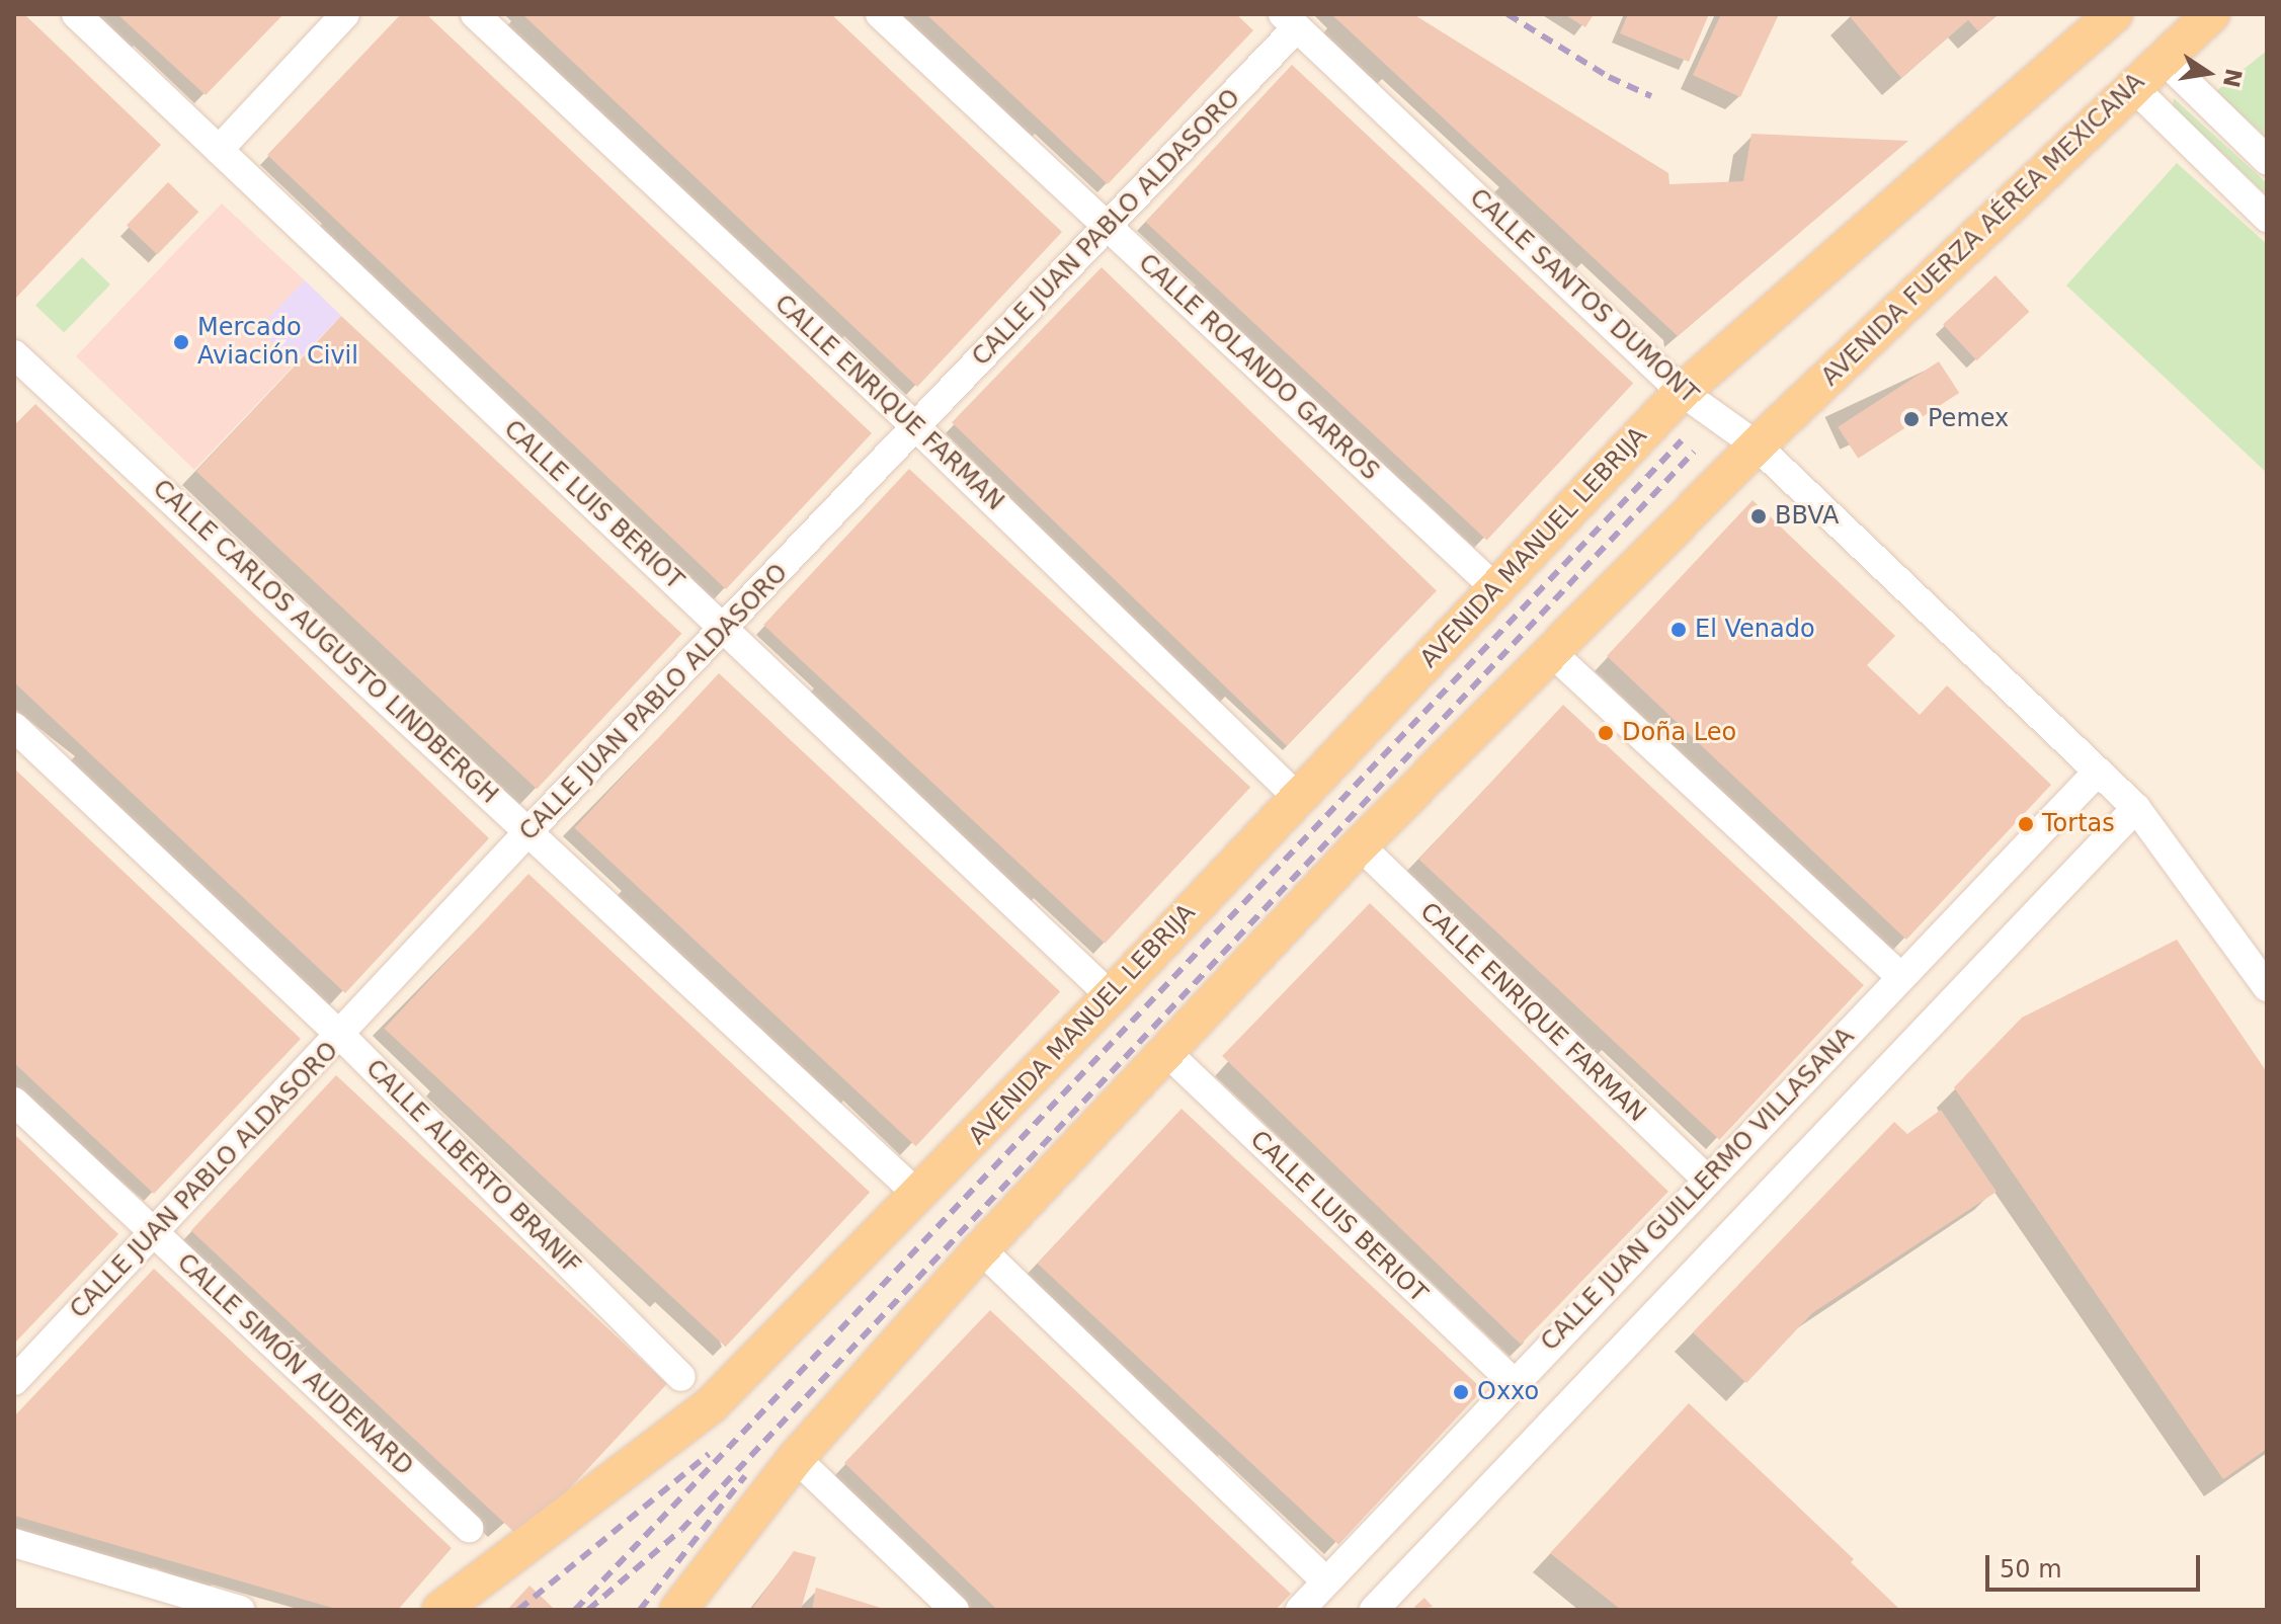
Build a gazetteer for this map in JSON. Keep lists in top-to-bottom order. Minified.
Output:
{"streets":{"main road":["AVENIDA FUERZA AÉREA MEXICANA","AVENIDA MANUEL LEBRIJA"],"street":["CALLE JUAN PABLO ALDASORO","CALLE SANTOS DUMONT","CALLE ROLANDO GARROS","CALLE ENRIQUE FARMAN","CALLE LUIS BERIOT","CALLE CARLOS AUGUSTO LINDBERGH","CALLE ALBERTO BRANIF","CALLE JUAN GUILLERMO VILLASANA","CALLE SIMÓN AUDENARD"]},"crossings":[["CALLE JUAN PABLO ALDASORO","CALLE SANTOS DUMONT"],["CALLE JUAN PABLO ALDASORO","CALLE ROLANDO GARROS"],["CALLE JUAN PABLO ALDASORO","CALLE ENRIQUE FARMAN"],["CALLE JUAN PABLO ALDASORO","CALLE LUIS BERIOT"],["CALLE JUAN PABLO ALDASORO","CALLE CARLOS AUGUSTO LINDBERGH"],["CALLE JUAN PABLO ALDASORO","CALLE ALBERTO BRANIF"],["CALLE JUAN PABLO ALDASORO","CALLE SIMÓN AUDENARD"],["AVENIDA FUERZA AÉREA MEXICANA","CALLE SANTOS DUMONT"],["CALLE SANTOS DUMONT","AVENIDA MANUEL LEBRIJA"],["CALLE SANTOS DUMONT","CALLE JUAN GUILLERMO VILLASANA"],["CALLE ROLANDO GARROS","AVENIDA MANUEL LEBRIJA"],["CALLE ENRIQUE FARMAN","AVENIDA MANUEL LEBRIJA"],["CALLE ENRIQUE FARMAN","CALLE JUAN GUILLERMO VILLASANA"],["CALLE LUIS BERIOT","AVENIDA MANUEL LEBRIJA"],["CALLE LUIS BERIOT","CALLE JUAN GUILLERMO VILLASANA"],["AVENIDA MANUEL LEBRIJA","CALLE CARLOS AUGUSTO LINDBERGH"]],"places":["Mercado Aviación Civil","Pemex","BBVA","El Venado","Doña Leo","Tortas","Oxxo"],"scale_bar":"50 m","north":"right"}
